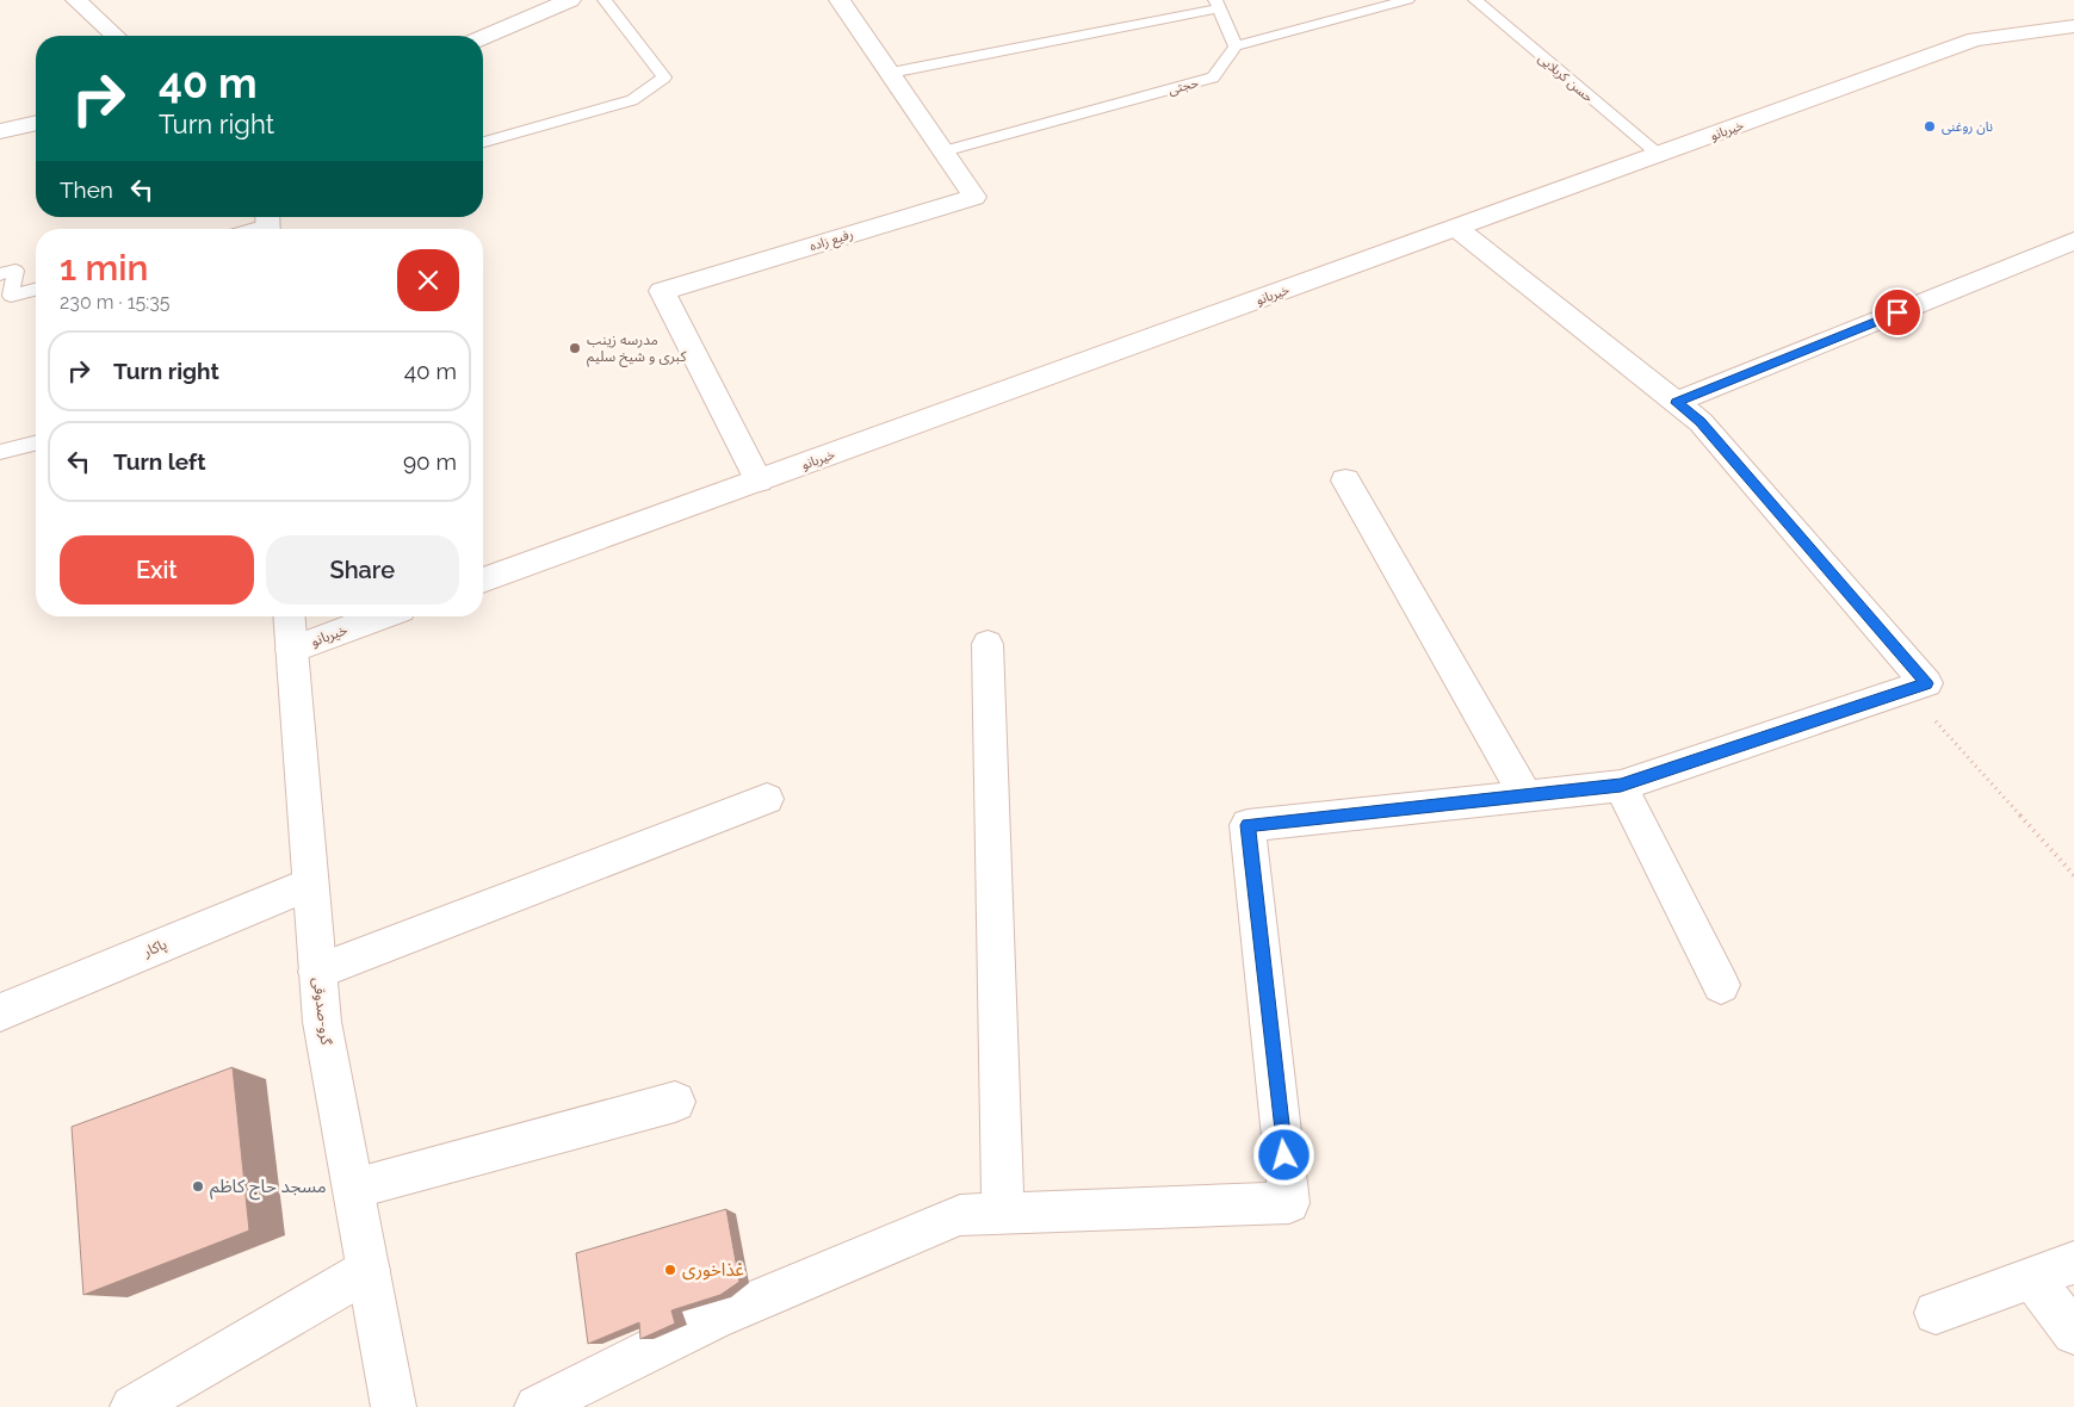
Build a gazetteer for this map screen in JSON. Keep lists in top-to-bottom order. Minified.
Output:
{"streets":{"street":["خیربانو","رفیع زاده","پاکار","گرو-صدوقی"],"lane":["حسن کربلایی","حجتی"]},"crossings":[["حسن کربلایی","خیربانو"],["حجتی","رفیع زاده"],["خیربانو","رفیع زاده"],["خیربانو","گرو-صدوقی"],["پاکار","گرو-صدوقی"]],"places":["نان روغنی","مدرسه زینب کبری و شیخ سلیم","مسجد حاج کاظم","غذاخوری"],"page":{"turn":["40 m","Turn right"],"then":"Then","heading":["1 min","230 m · 15:35"],"list":[{"name":"Turn right","value":"40 m"},{"name":"Turn left","value":"90 m"}],"buttons":["Exit","Share"]}}
